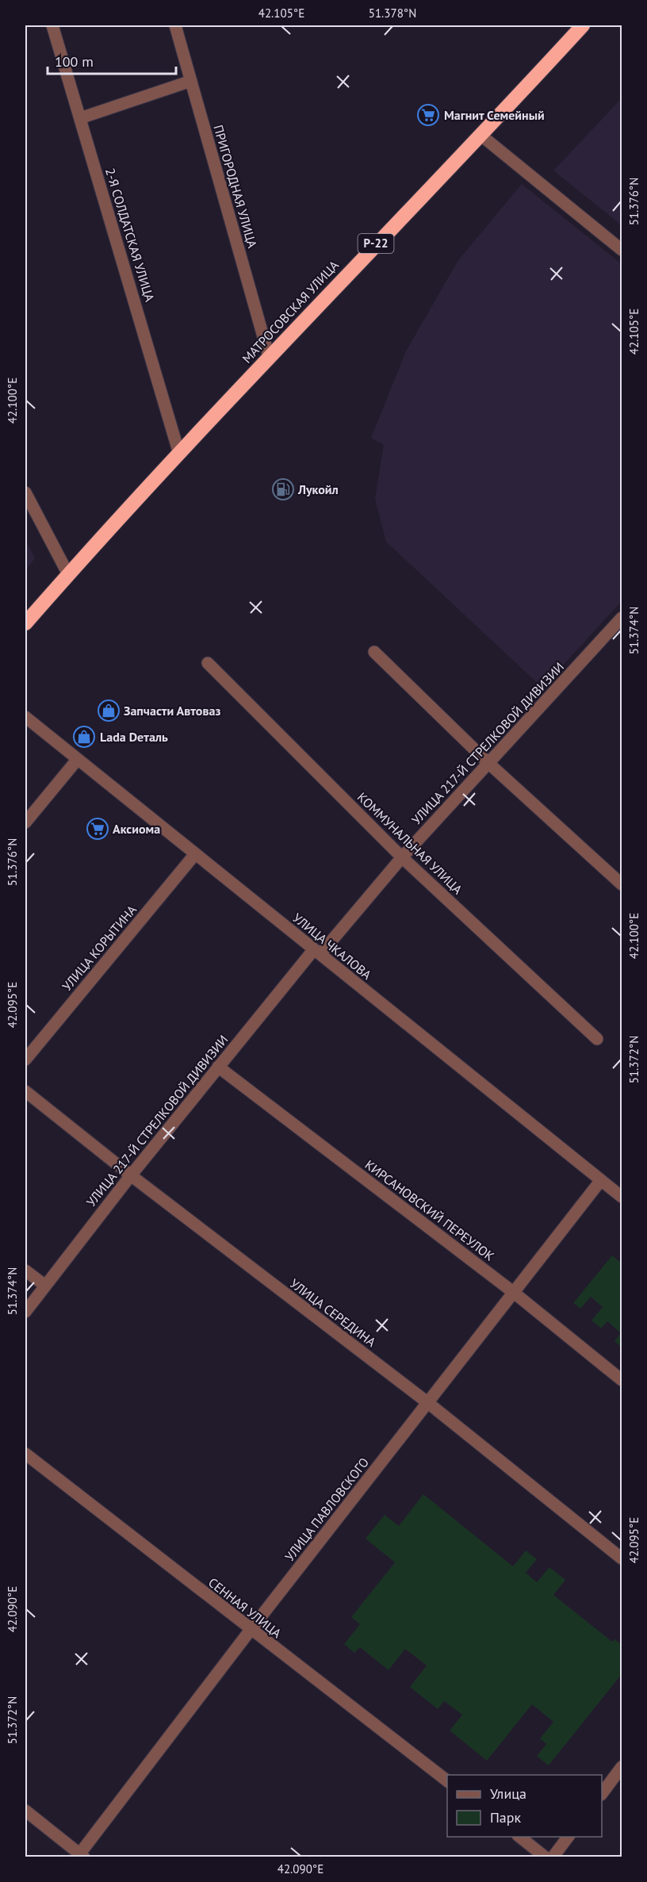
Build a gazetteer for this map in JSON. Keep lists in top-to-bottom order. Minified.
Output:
{"streets":{"highway":["Р-22","МАТРОСОВСКАЯ УЛИЦА"],"street":["ПРИГОРОДНАЯ УЛИЦА","2-Я СОЛДАТСКАЯ УЛИЦА","УЛИЦА 217-Й СТРЕЛКОВОЙ ДИВИЗИИ","КОММУНАЛЬНАЯ УЛИЦА","УЛИЦА ЧКАЛОВА","УЛИЦА КОРЫТИНА","КИРСАНОВСКИЙ ПЕРЕУЛОК","УЛИЦА СЕРЕДИНА","УЛИЦА ПАВЛОВСКОГО","СЕННАЯ УЛИЦА"]},"crossings":[["ПРИГОРОДНАЯ УЛИЦА","МАТРОСОВСКАЯ УЛИЦА"],["2-Я СОЛДАТСКАЯ УЛИЦА","МАТРОСОВСКАЯ УЛИЦА"],["УЛИЦА 217-Й СТРЕЛКОВОЙ ДИВИЗИИ","КОММУНАЛЬНАЯ УЛИЦА"],["УЛИЦА 217-Й СТРЕЛКОВОЙ ДИВИЗИИ","УЛИЦА ЧКАЛОВА"],["УЛИЦА 217-Й СТРЕЛКОВОЙ ДИВИЗИИ","КИРСАНОВСКИЙ ПЕРЕУЛОК"],["УЛИЦА 217-Й СТРЕЛКОВОЙ ДИВИЗИИ","УЛИЦА СЕРЕДИНА"],["УЛИЦА ЧКАЛОВА","УЛИЦА КОРЫТИНА"],["УЛИЦА ЧКАЛОВА","УЛИЦА ПАВЛОВСКОГО"],["КИРСАНОВСКИЙ ПЕРЕУЛОК","УЛИЦА ПАВЛОВСКОГО"],["УЛИЦА СЕРЕДИНА","УЛИЦА ПАВЛОВСКОГО"],["УЛИЦА ПАВЛОВСКОГО","СЕННАЯ УЛИЦА"]],"places":{"supermarket":["Магнит Семейный","Аксиома"],"fuel station":["Лукойл"],"shop":["Запчасти Автоваз","Lada Dеталь"]},"legend":["Улица","Парк"],"scale_bar":"100 m","coordinates":["42.105°E","51.378°N","51.376°N","42.100°E","51.374°N","42.095°E","51.372°N","42.090°E"]}
